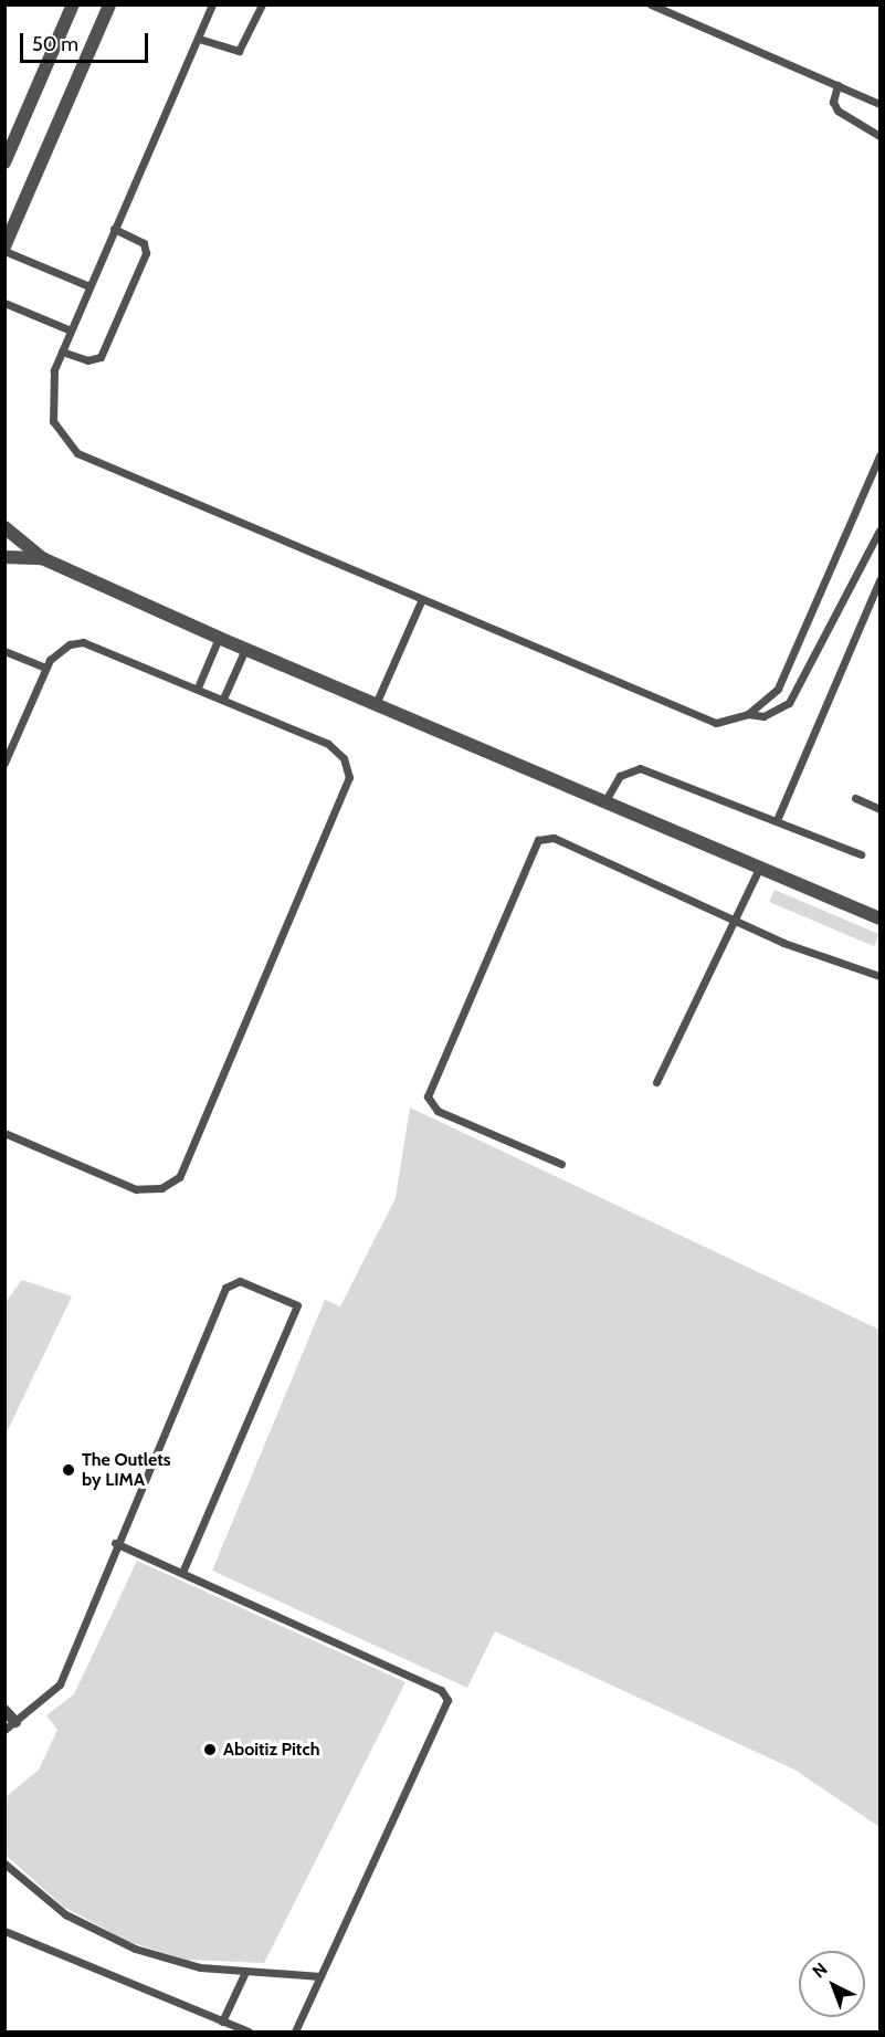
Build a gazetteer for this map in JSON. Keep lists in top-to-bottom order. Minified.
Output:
{"places":["The Outlets by LIMA","Aboitiz Pitch"],"scale_bar":"50 m","north":"top left"}
